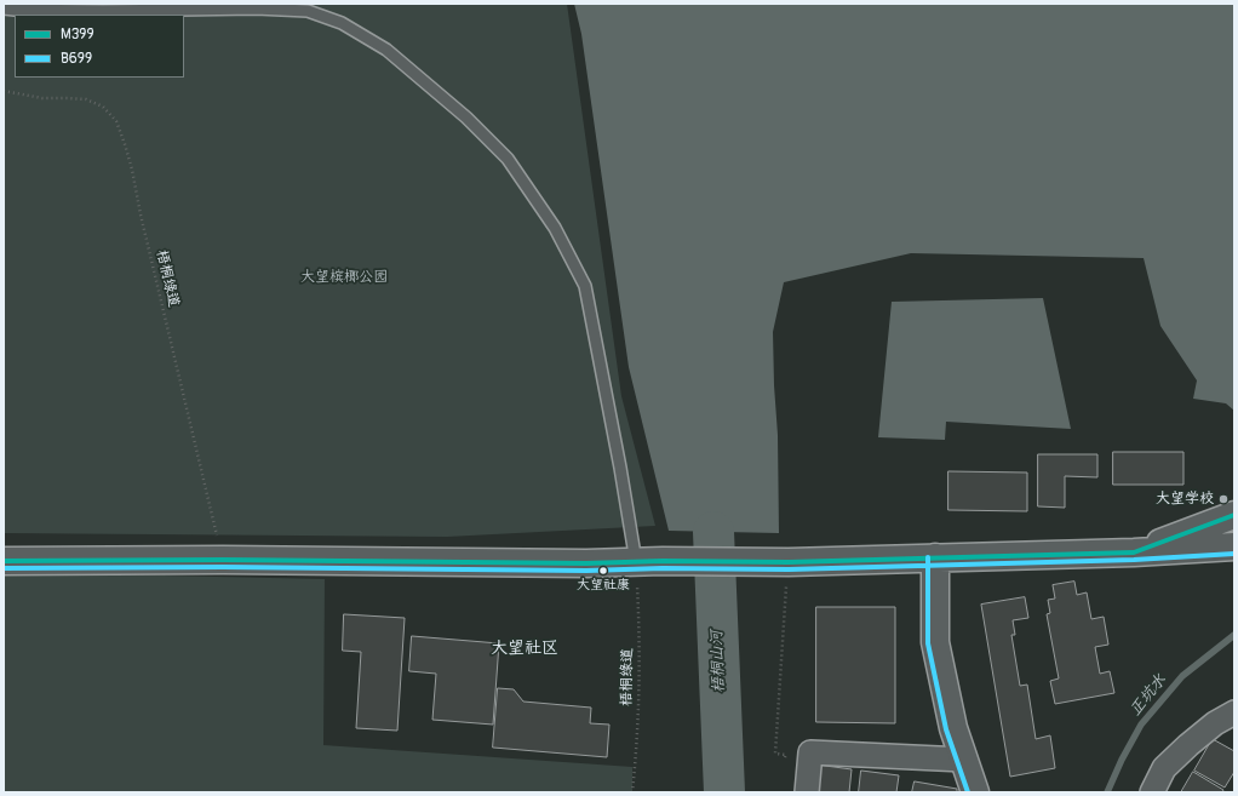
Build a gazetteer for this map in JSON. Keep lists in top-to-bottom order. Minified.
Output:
{"streets":{"path":["梧桐绿道"]},"districts":["大望社区"],"water":["梧桐山河","正坑水"],"parks":["大望槟榔公园"],"places":["大望学校","大望社康"],"lines":["transit line M399","transit line B699"],"legend":["M399","B699"]}
